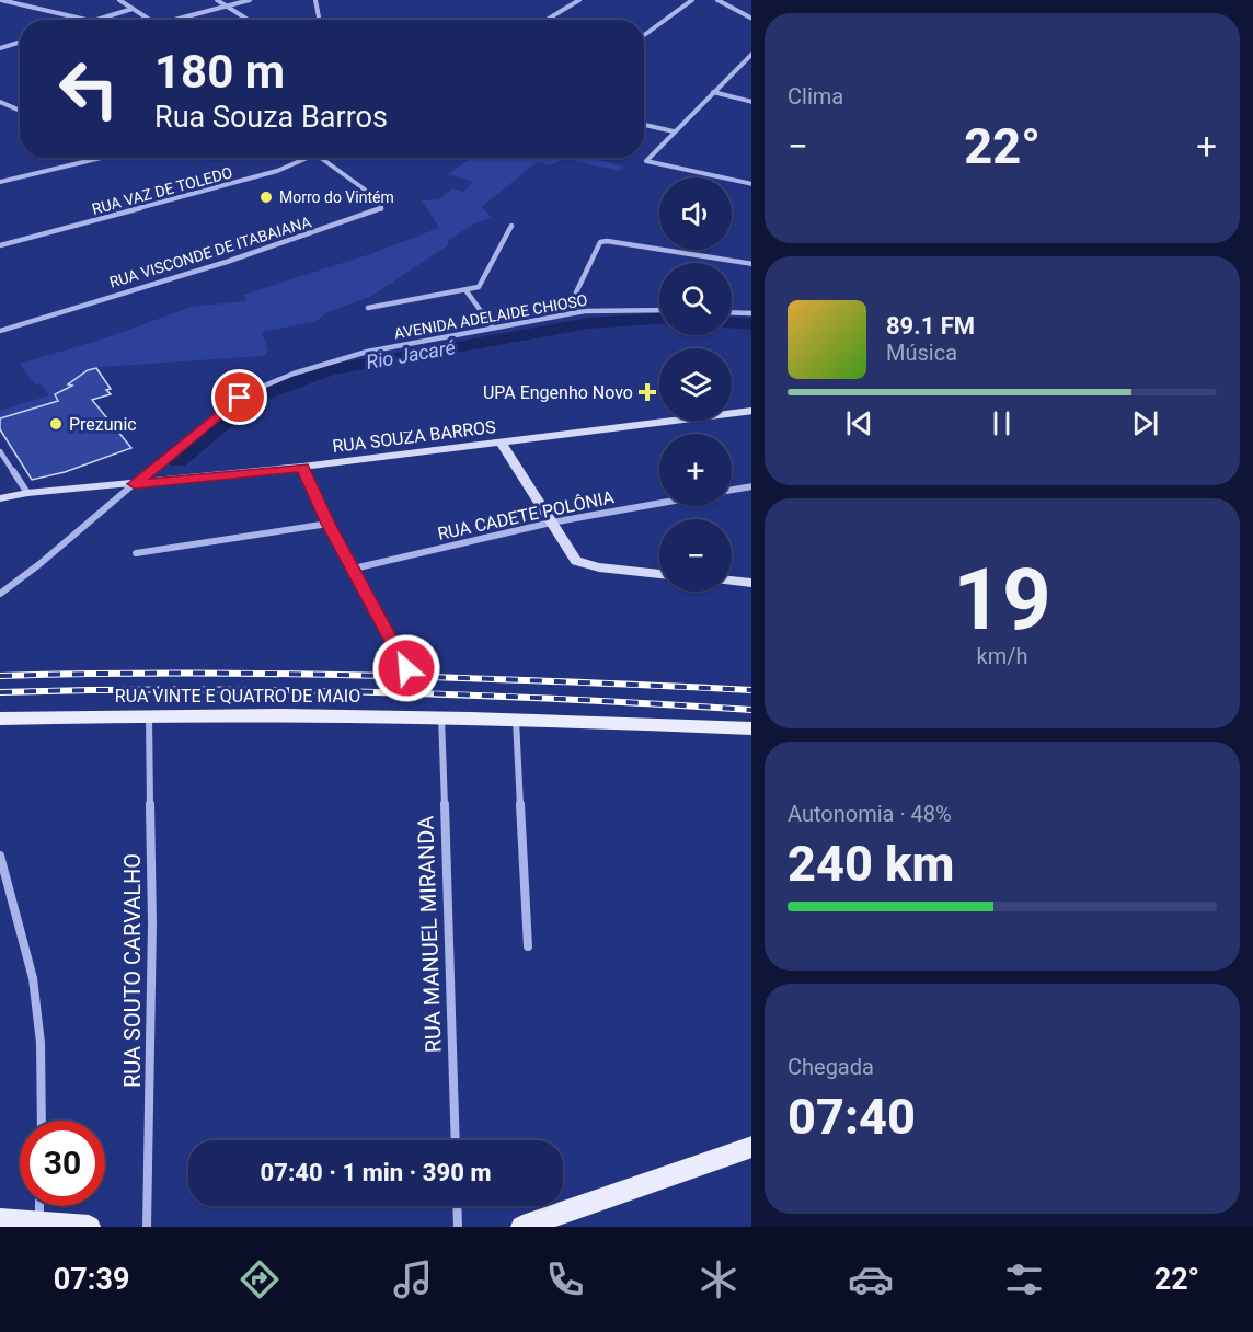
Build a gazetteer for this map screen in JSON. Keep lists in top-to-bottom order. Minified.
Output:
{"streets":{"main road":["RUA SOUZA BARROS","RUA VINTE E QUATRO DE MAIO"],"street":["RUA VAZ DE TOLEDO","RUA VISCONDE DE ITABAIANA","AVENIDA ADELAIDE CHIOSO","RUA CADETE POLÔNIA","RUA MANUEL MIRANDA","RUA SOUTO CARVALHO"]},"crossings":[["AVENIDA ADELAIDE CHIOSO","RUA SOUZA BARROS"],["RUA VINTE E QUATRO DE MAIO","RUA MANUEL MIRANDA"],["RUA VINTE E QUATRO DE MAIO","RUA SOUTO CARVALHO"]],"water":["Rio Jacaré"],"places":{"other":["Morro do Vintém","Prezunic"],"health":["UPA Engenho Novo"]},"page":{"tile":["Clima",["19","km/h"],["Autonomia · 48%","240 km"],["Chegada","07:40"]],"turn":["180 m","Rua Souza Barros"],"heat":["−","22°","+"],"map_buttons":["+","−"],"song":["89.1 FM","Música"],"limit":"30","trip":"07:40 · 1 min · 390 m","tabs":["07:39","22°"]}}
